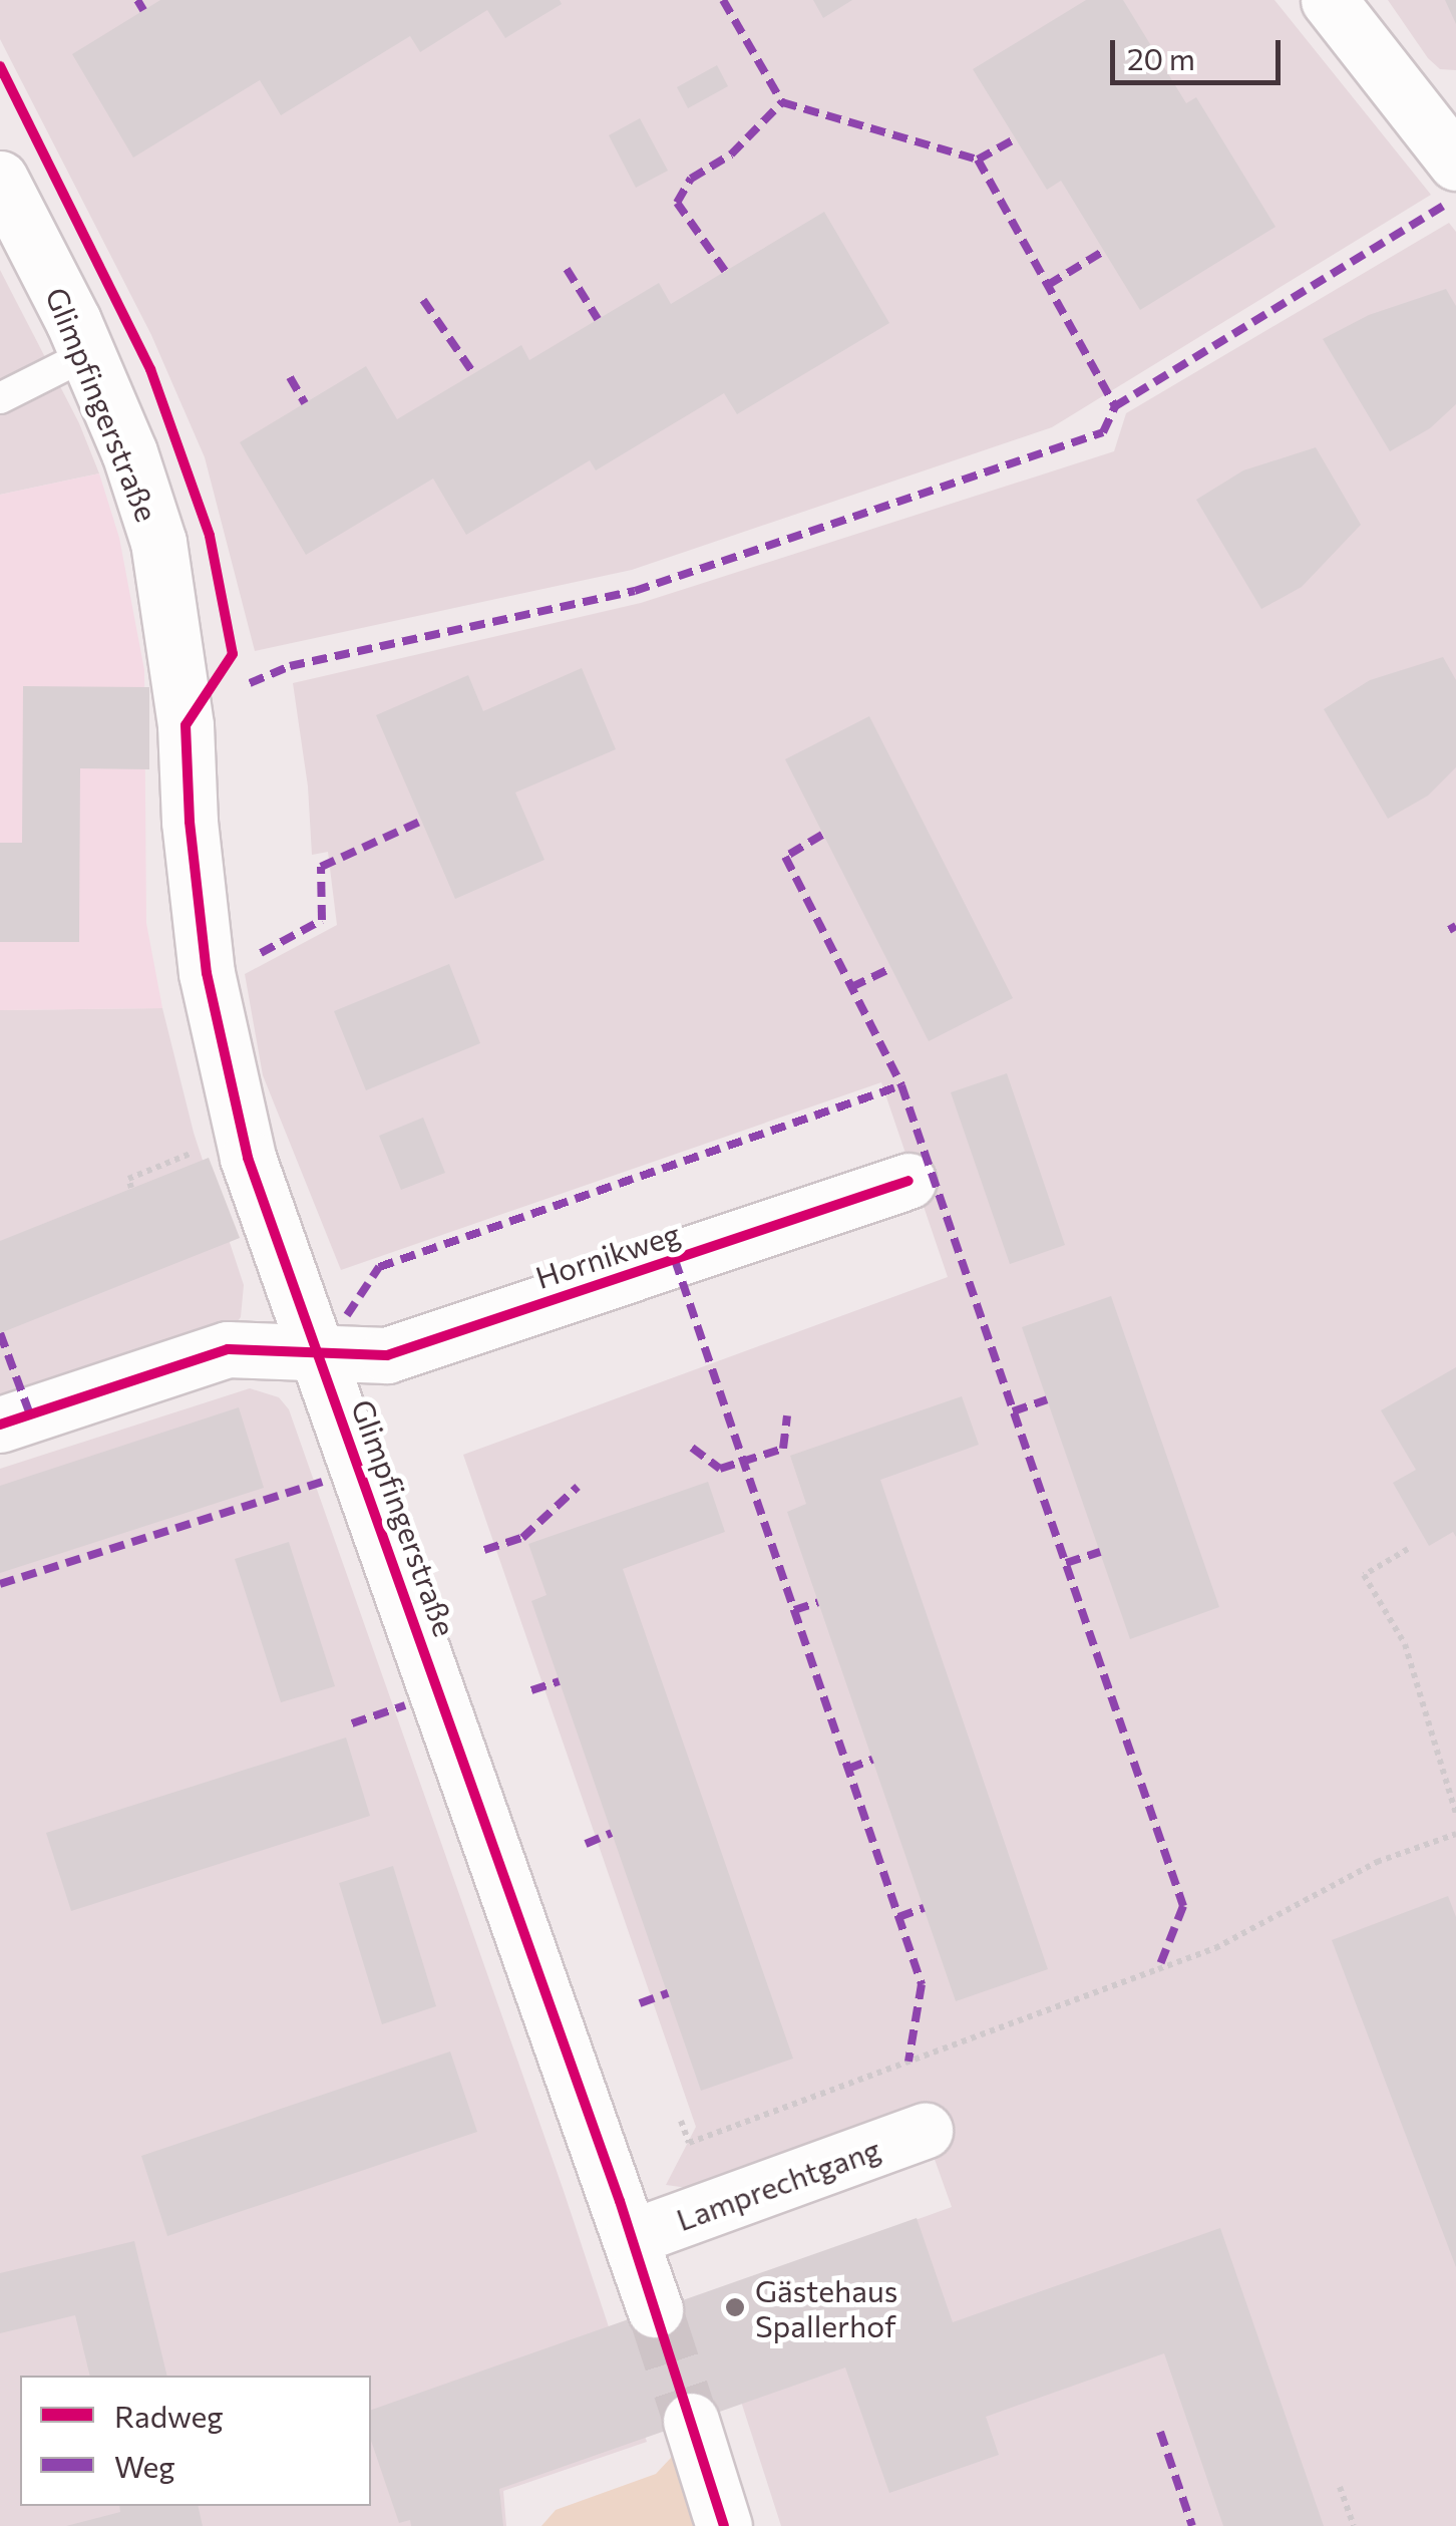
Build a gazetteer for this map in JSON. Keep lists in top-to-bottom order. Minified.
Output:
{"streets":{"street":["Glimpfingerstraße","Hornikweg","Lamprechtgang"]},"crossings":[["Glimpfingerstraße","Hornikweg"],["Glimpfingerstraße","Lamprechtgang"]],"places":["Gästehaus Spallerhof"],"legend":["Radweg","Weg"],"scale_bar":"20 m"}
